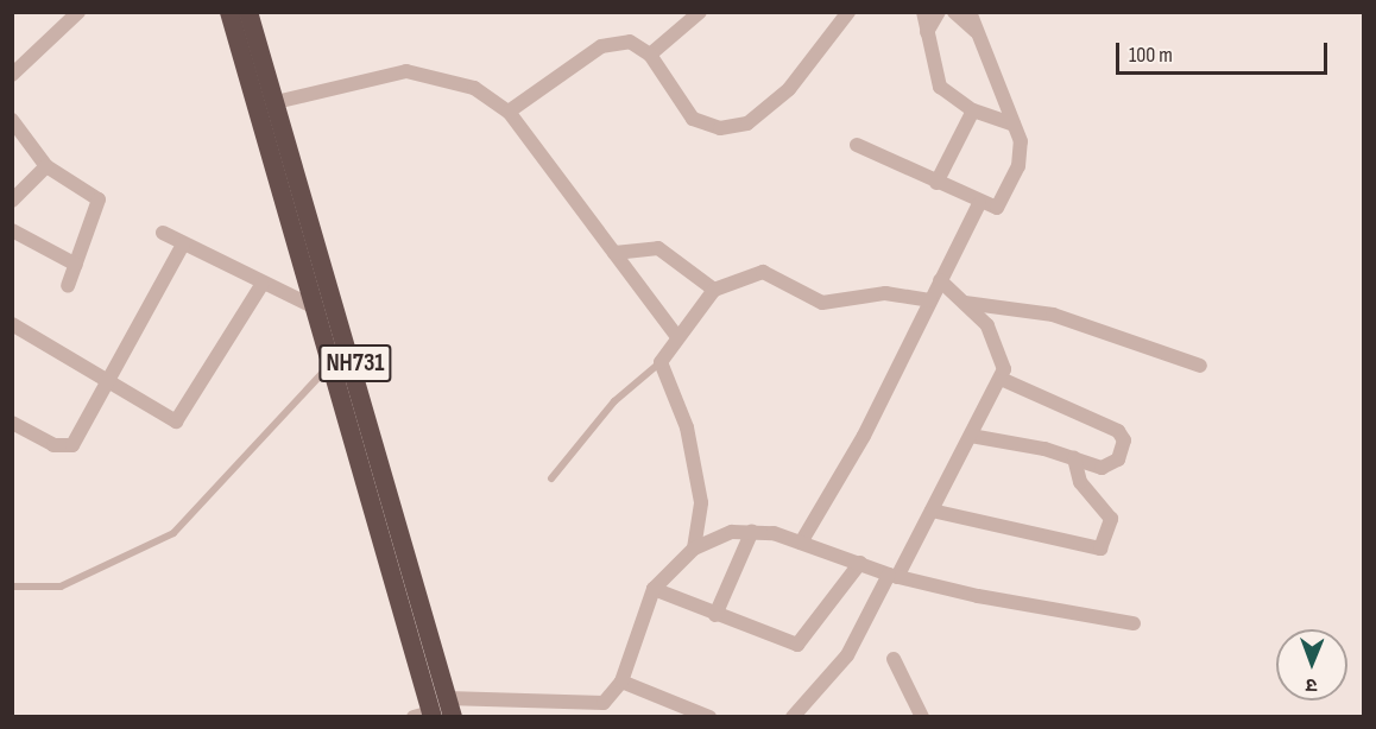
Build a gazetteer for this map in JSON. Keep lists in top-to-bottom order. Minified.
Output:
{"streets":{"highway":["NH731"]},"scale_bar":"100 m","north":"bottom"}
